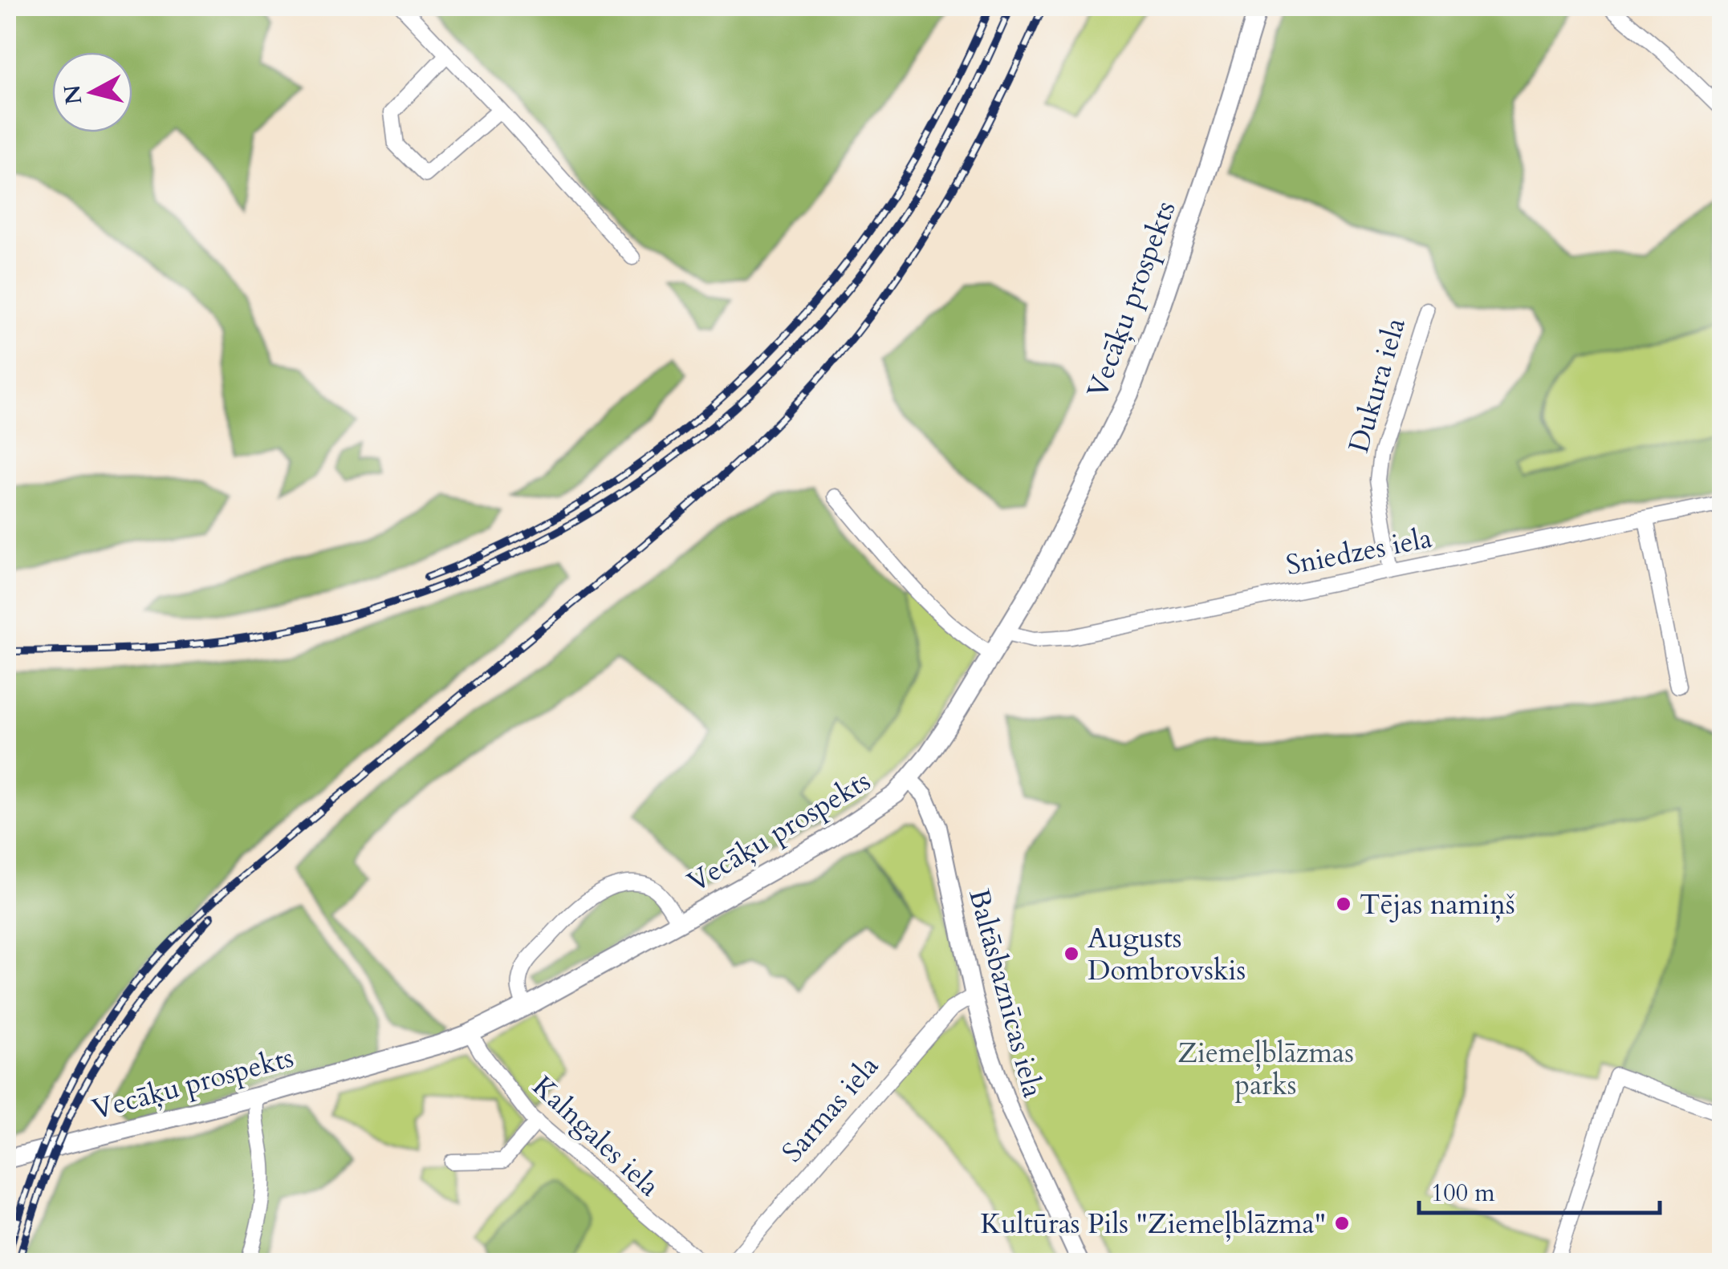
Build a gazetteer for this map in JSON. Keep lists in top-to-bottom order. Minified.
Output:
{"streets":{"main road":["Vecāķu prospekts"],"street":["Dukura iela","Sniedzes iela","Baltāsbaznīcas iela","Sarmas iela","Kalngales iela"]},"crossings":[["Vecāķu prospekts","Sniedzes iela"],["Vecāķu prospekts","Baltāsbaznīcas iela"],["Vecāķu prospekts","Kalngales iela"],["Dukura iela","Sniedzes iela"],["Baltāsbaznīcas iela","Sarmas iela"]],"parks":["Ziemeļblāzmas parks"],"places":["Tējas namiņš","Augusts Dombrovskis","Kultūras Pils \"Ziemeļblāzma\""],"scale_bar":"100 m","north":"left"}
